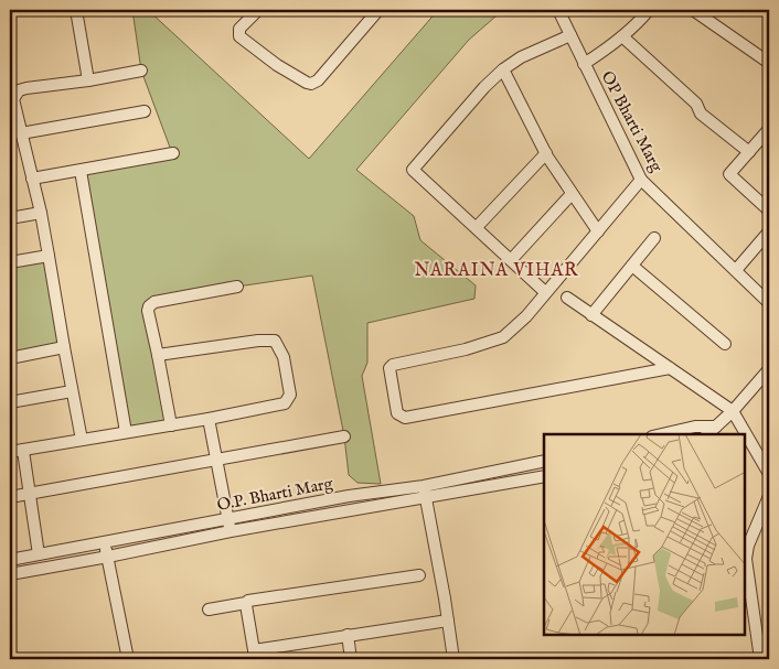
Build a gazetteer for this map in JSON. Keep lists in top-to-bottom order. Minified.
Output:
{"streets":{"street":["OP Bharti Marg","O.P. Bharti Marg"]},"districts":["NARAINA VIHAR"]}
